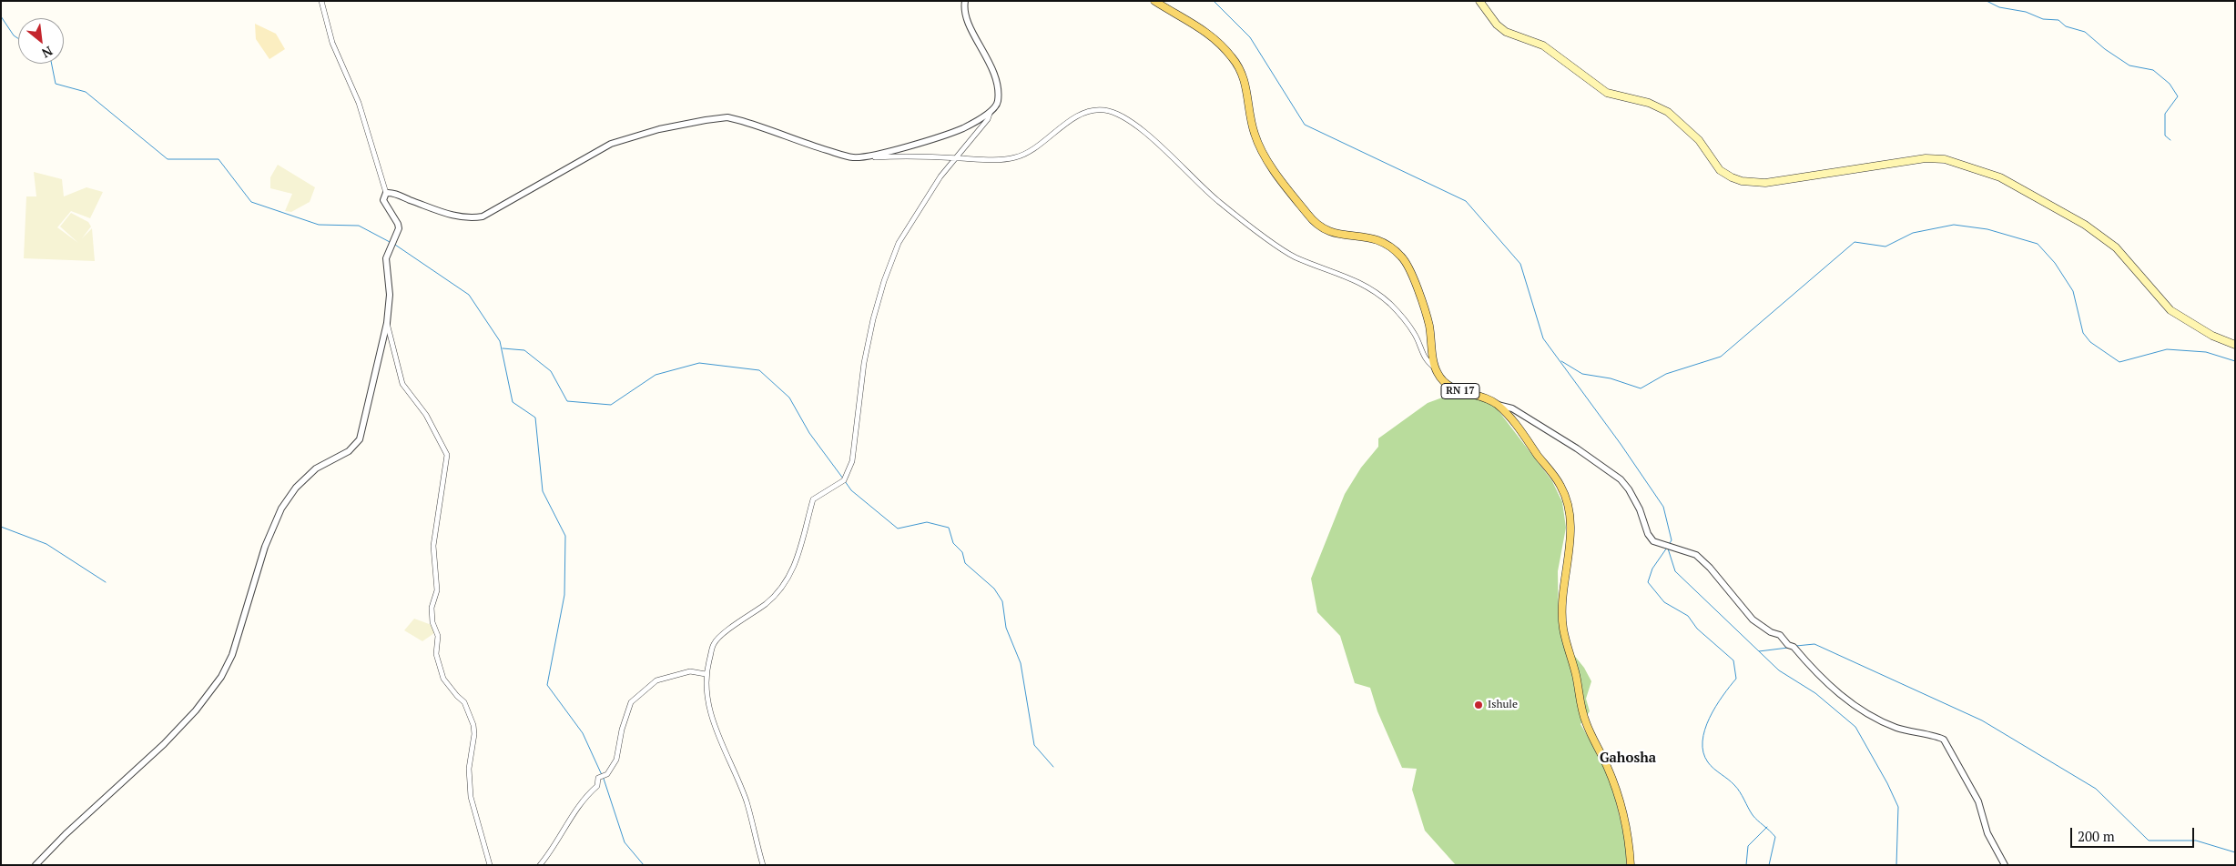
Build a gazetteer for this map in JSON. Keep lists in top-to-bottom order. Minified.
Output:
{"streets":{"main road":["RN 17"]},"districts":["Gahosha"],"places":["Ishule"],"scale_bar":"200 m","north":"bottom right"}
